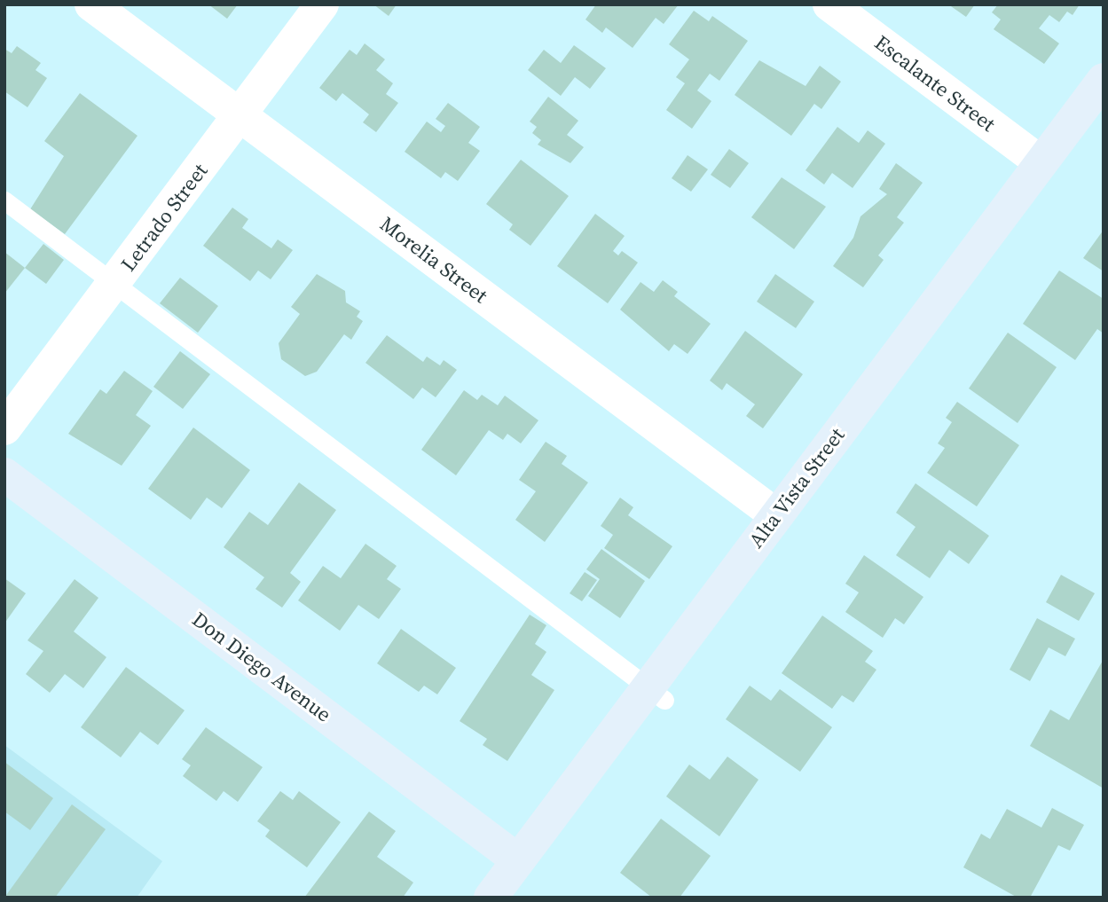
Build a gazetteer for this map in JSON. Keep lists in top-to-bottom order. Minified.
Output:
{"streets":{"street":["Escalante Street","Letrado Street","Morelia Street","Alta Vista Street","Don Diego Avenue"]},"crossings":[["Escalante Street","Alta Vista Street"],["Letrado Street","Morelia Street"],["Morelia Street","Alta Vista Street"],["Alta Vista Street","Don Diego Avenue"]]}
